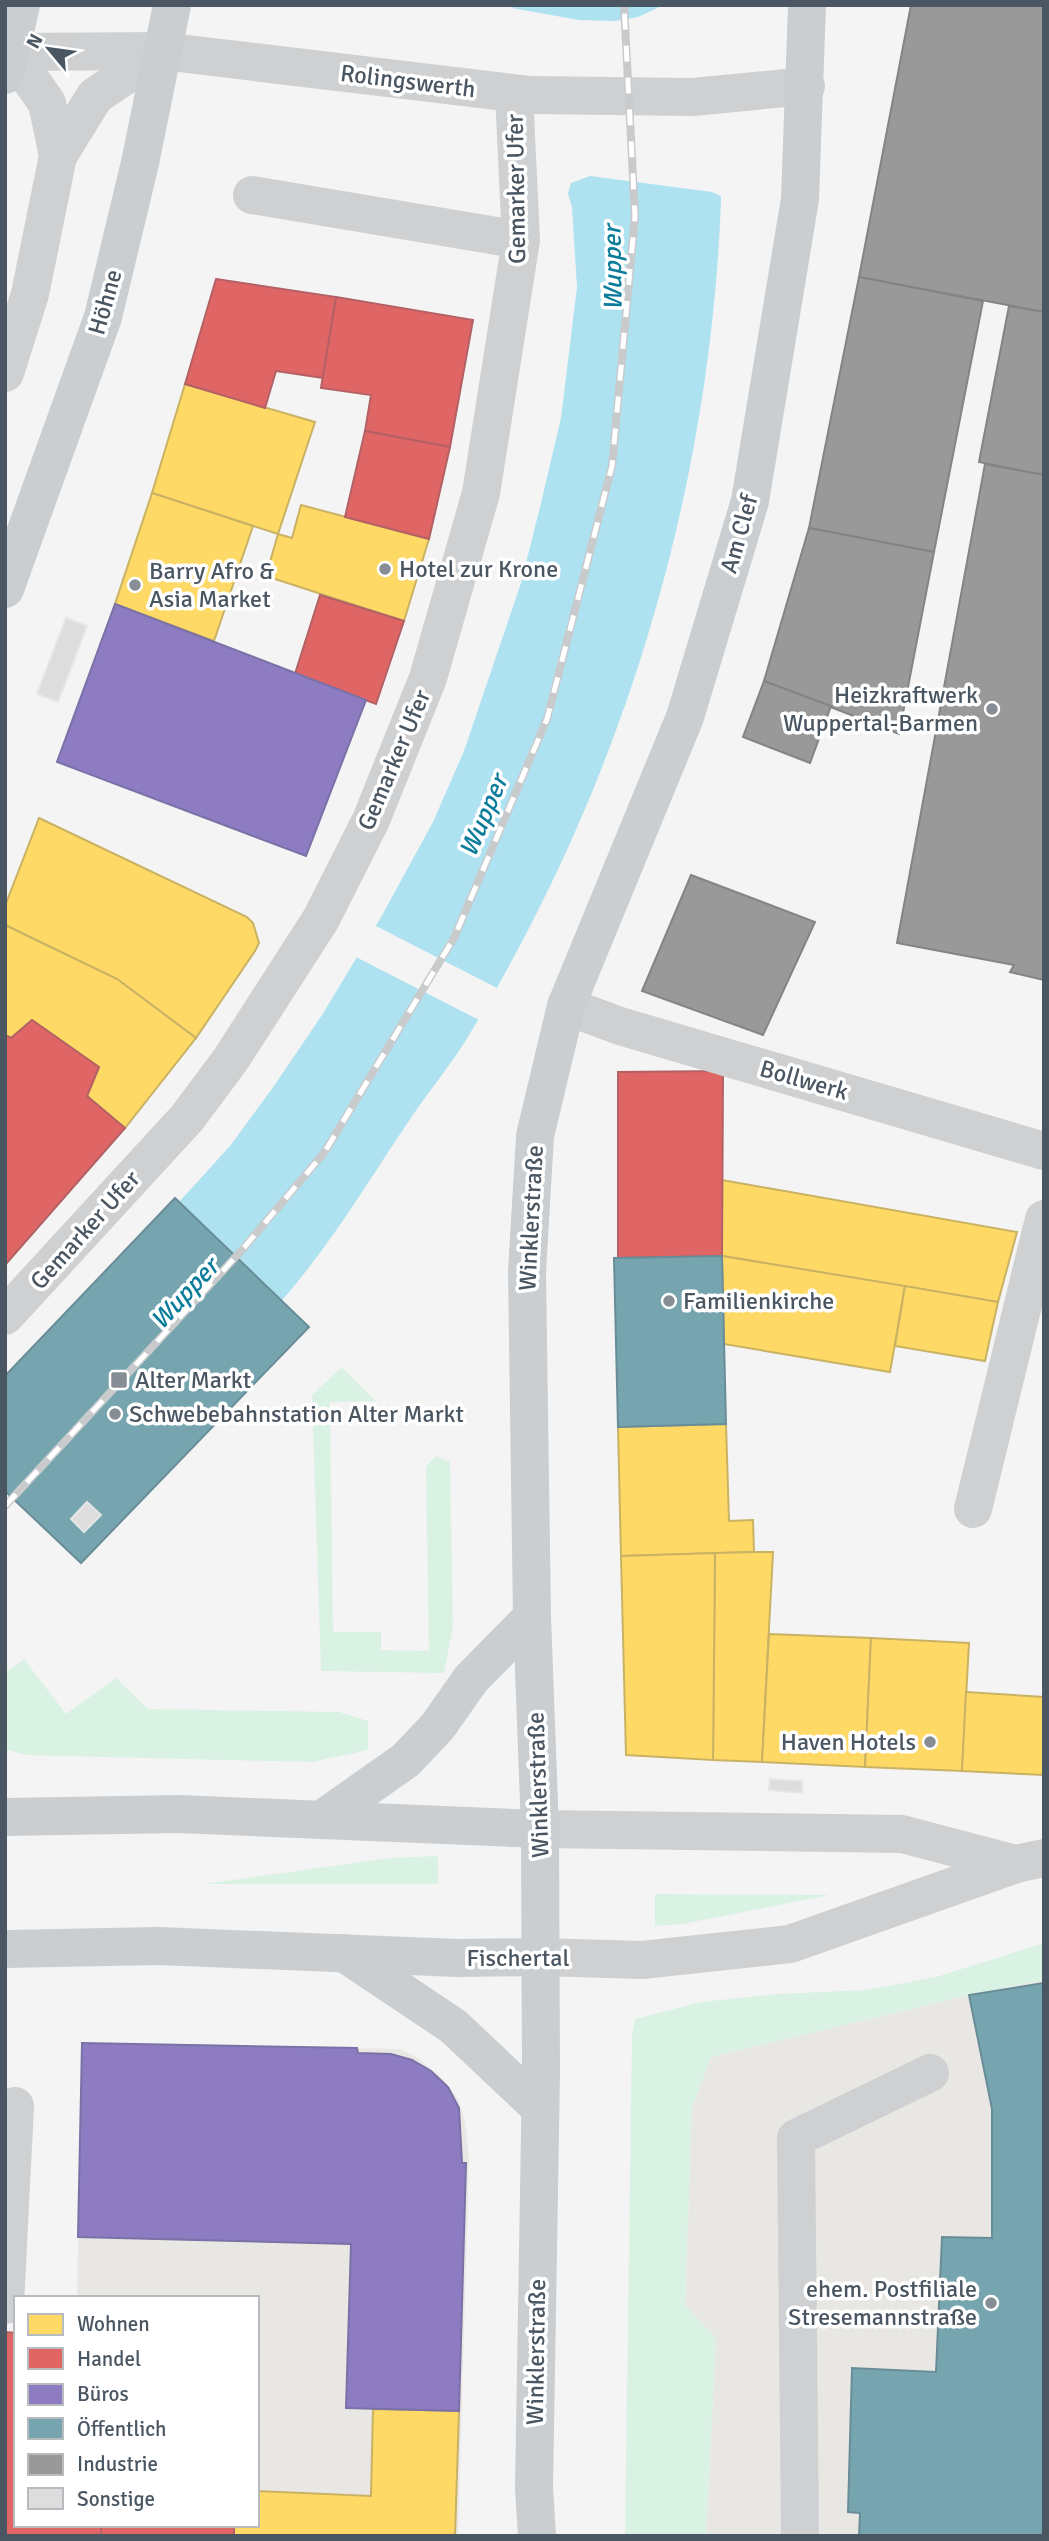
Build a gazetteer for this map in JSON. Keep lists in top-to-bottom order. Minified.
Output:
{"streets":{"main road":["Höhne","Am Clef","Winklerstraße","Fischertal"],"street":["Rolingswerth","Gemarker Ufer","Bollwerk"]},"crossings":[["Rolingswerth","Gemarker Ufer"],["Rolingswerth","Höhne"],["Rolingswerth","Am Clef"],["Am Clef","Bollwerk"],["Am Clef","Winklerstraße"],["Bollwerk","Winklerstraße"],["Winklerstraße","Fischertal"]],"water":["Wupper"],"places":{"other":["Hotel zur Krone","Barry Afro & Asia Market","Heizkraftwerk Wuppertal-Barmen","Familienkirche","Schwebebahnstation Alter Markt","Haven Hotels","ehem. Postfiliale Stresemannstraße"],"transit":["Alter Markt"]},"legend":["Wohnen","Handel","Büros","Öffentlich","Industrie","Sonstige"],"north":"top left"}
